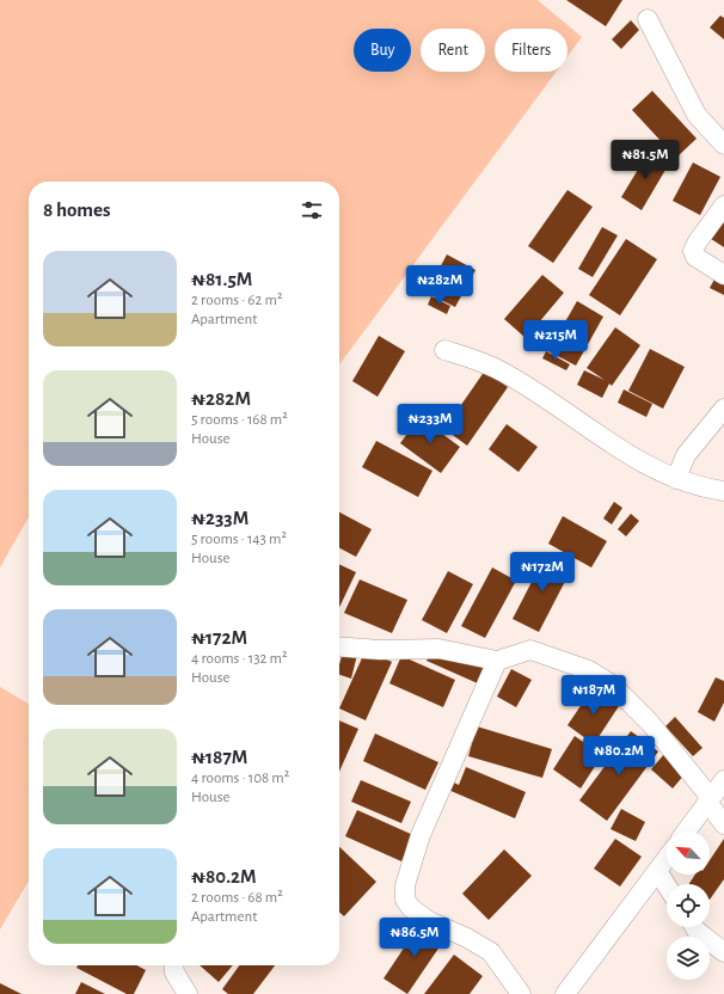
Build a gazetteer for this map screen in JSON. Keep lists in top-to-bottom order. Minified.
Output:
{"north":"top left","page":{"chip":["Buy","Rent","Filters"],"price":["₦81.5M","₦282M","₦215M","₦233M","₦172M","₦187M","₦80.2M","₦86.5M"],"heading":"8 homes","list":[{"name":"₦81.5M","note":"2 rooms · 62 m² · Apartment"},{"name":"₦282M","note":"5 rooms · 168 m² · House"},{"name":"₦233M","note":"5 rooms · 143 m² · House"},{"name":"₦172M","note":"4 rooms · 132 m² · House"},{"name":"₦187M","note":"4 rooms · 108 m² · House"},{"name":"₦80.2M","note":"2 rooms · 68 m² · Apartment"}]}}
